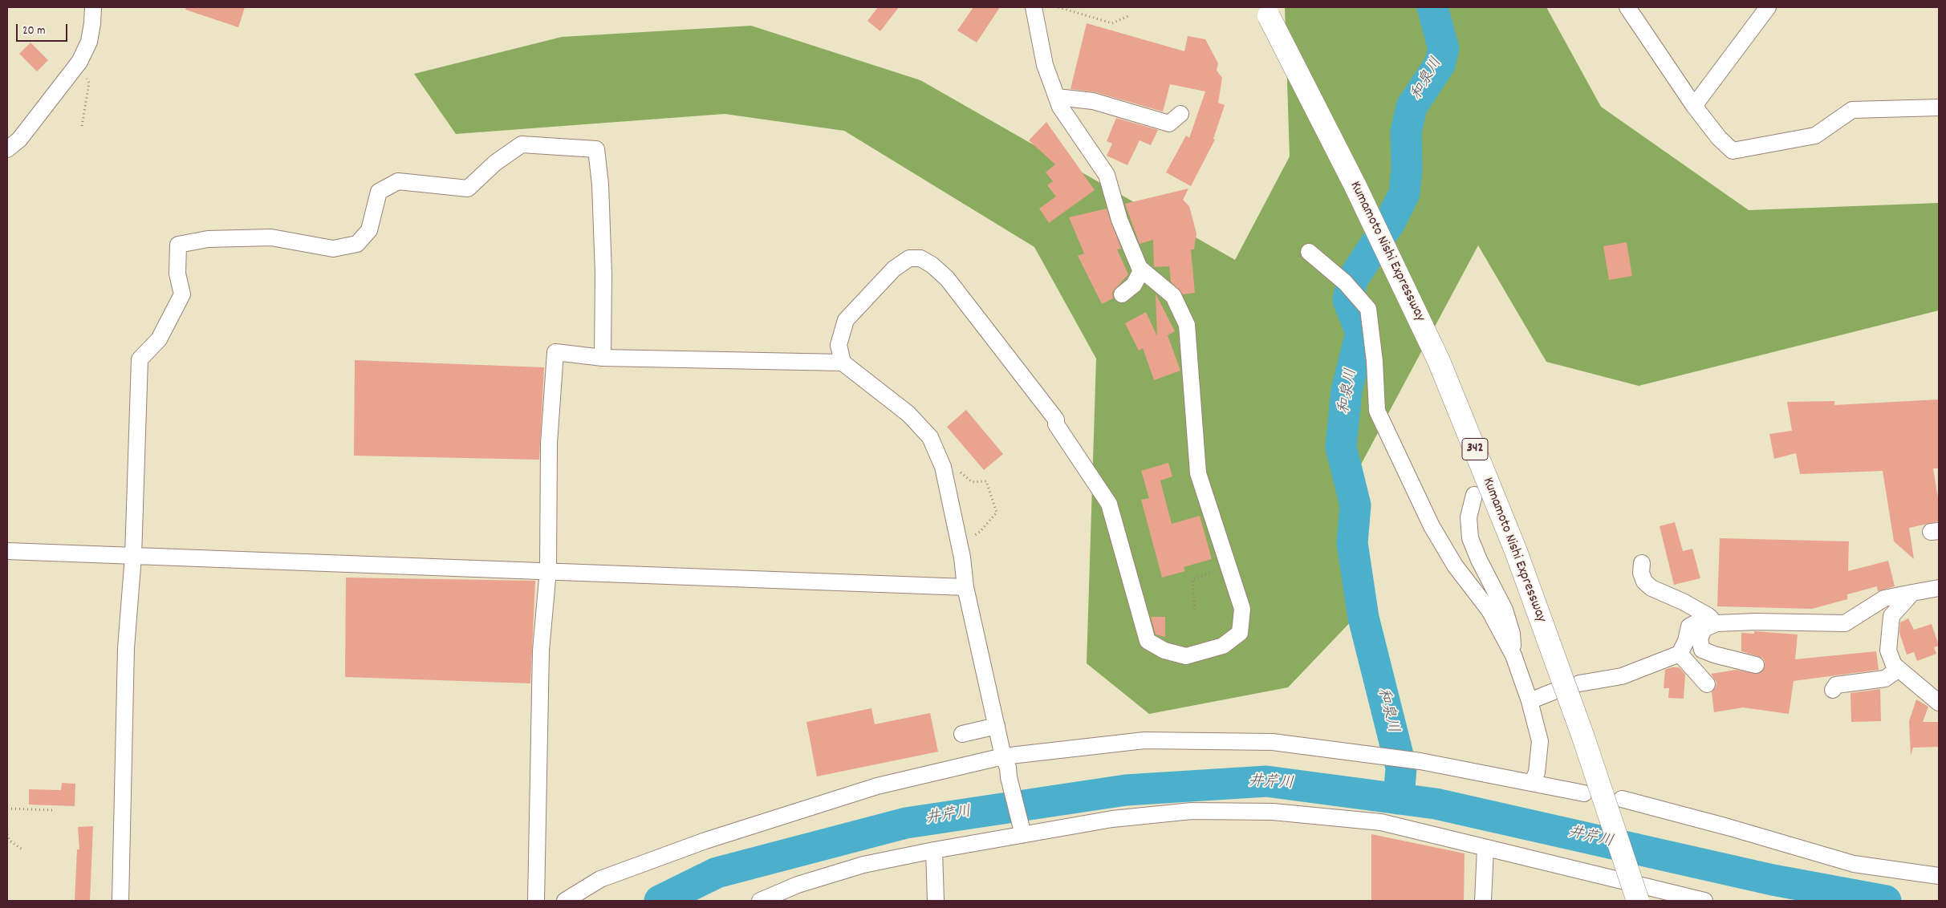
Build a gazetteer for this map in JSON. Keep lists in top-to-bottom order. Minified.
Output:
{"streets":{"highway":["Kumamoto Nishi Expressway","342"]},"water":["和泉川","井芹川"],"scale_bar":"20 m"}
